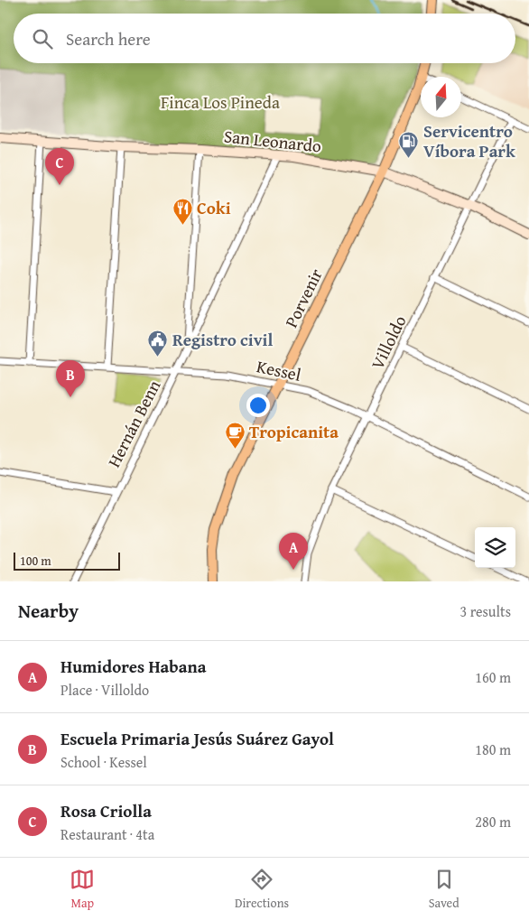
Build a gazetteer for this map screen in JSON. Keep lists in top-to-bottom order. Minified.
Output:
{"streets":{"main road":["Porvenir"],"street":["San Leonardo","Villoldo","Kessel","Hernán Benn"]},"crossings":[["San Leonardo","Porvenir"],["San Leonardo","Villoldo"],["San Leonardo","Hernán Benn"],["Porvenir","Kessel"],["Villoldo","Kessel"],["Kessel","Hernán Benn"]],"parks":["Finca Los Pineda"],"places":{"fuel station":["Servicentro Víbora Park"],"restaurant":["Coki"],"public building":["Registro civil"],"cafe":["Tropicanita"]},"scale_bar":"100 m","north":"top","page":{"search":"Search here","pins":["C","B","A"],"scale":"100 m","heading":["Nearby","3 results"],"list":[{"mark":"A","name":"Humidores Habana","note":"Place · Villoldo","value":"160 m"},{"mark":"B","name":"Escuela Primaria Jesús Suárez Gayol","note":"School · Kessel","value":"180 m"},{"mark":"C","name":"Rosa Criolla","note":"Restaurant · 4ta","value":"280 m"}],"nav":["Map","Directions","Saved"]}}
